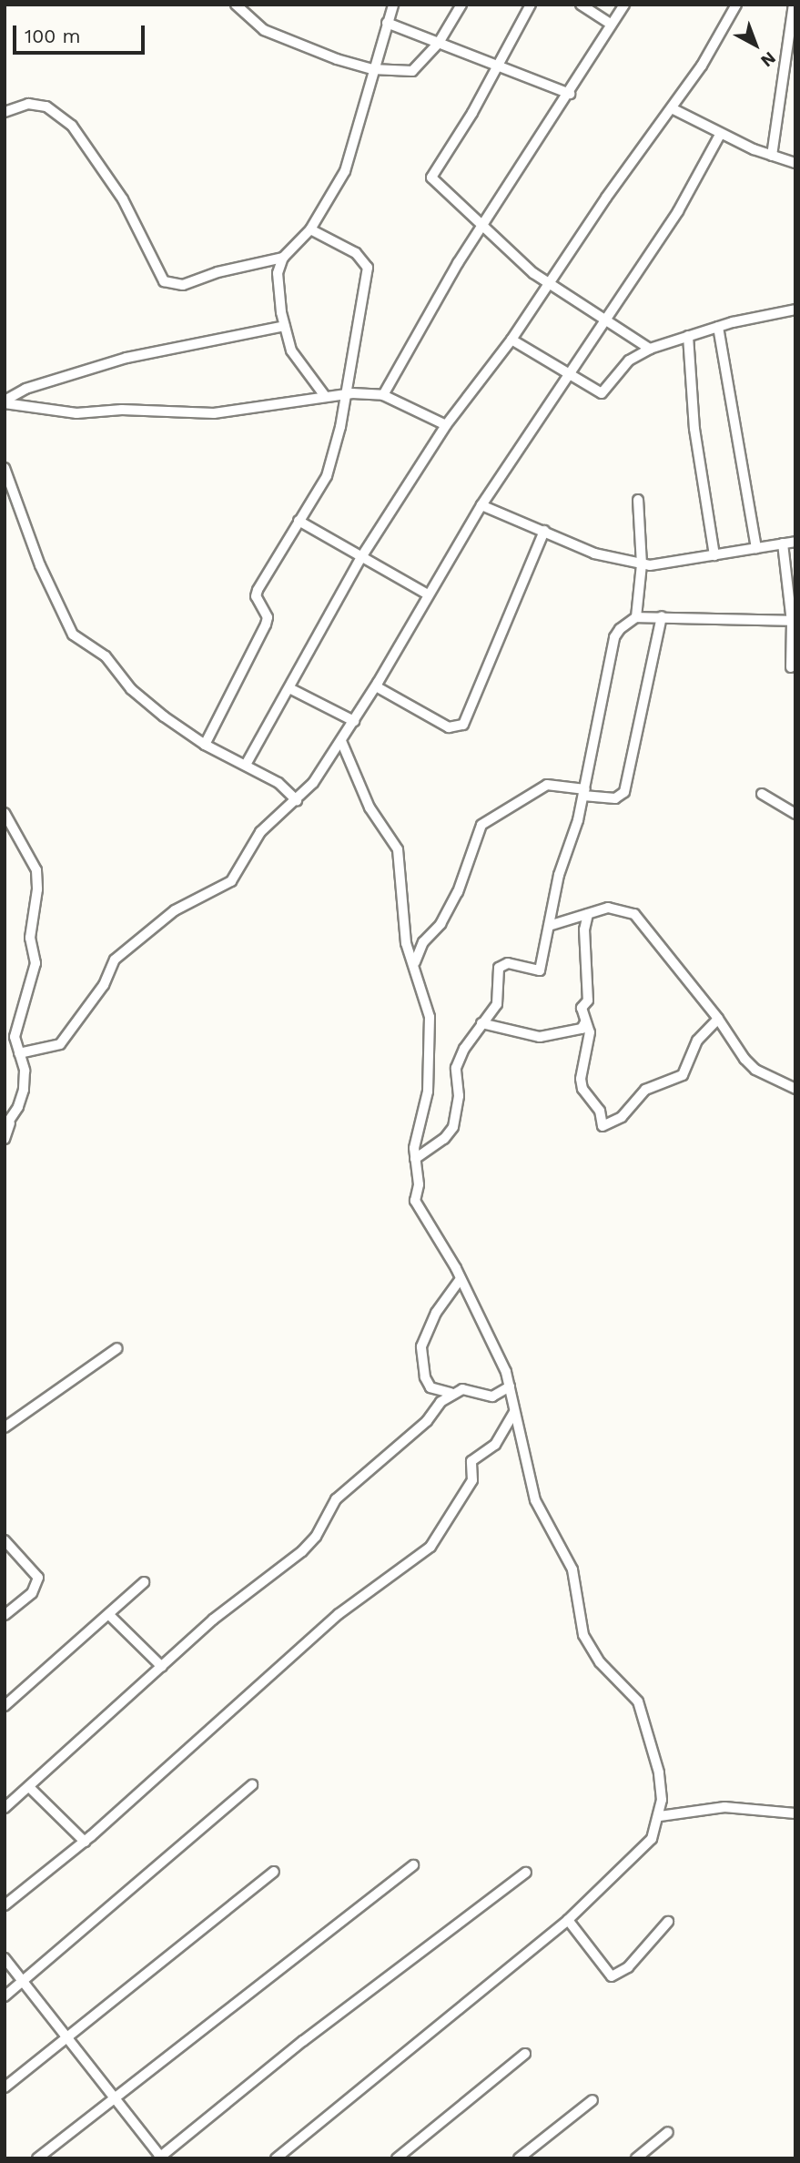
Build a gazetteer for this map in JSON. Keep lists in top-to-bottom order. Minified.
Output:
{"scale_bar":"100 m","north":"bottom right"}
